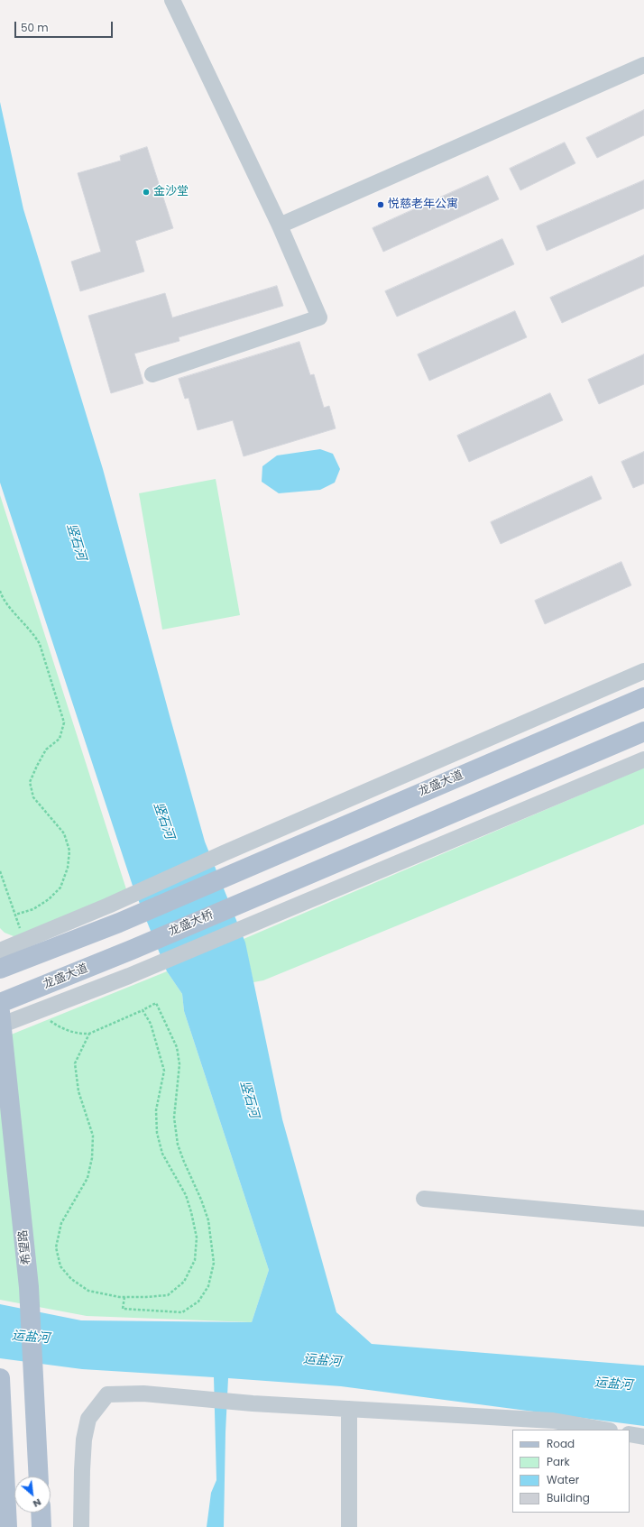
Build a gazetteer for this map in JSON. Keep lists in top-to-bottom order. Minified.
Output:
{"streets":{"main road":["龙盛大道","龙盛大桥","希望路"]},"crossings":[["龙盛大道","龙盛大桥"]],"water":["竖石河","运盐河"],"places":["金沙堂","悦慈老年公寓"],"legend":["Road","Park","Water","Building"],"scale_bar":"50 m","north":"bottom right"}
